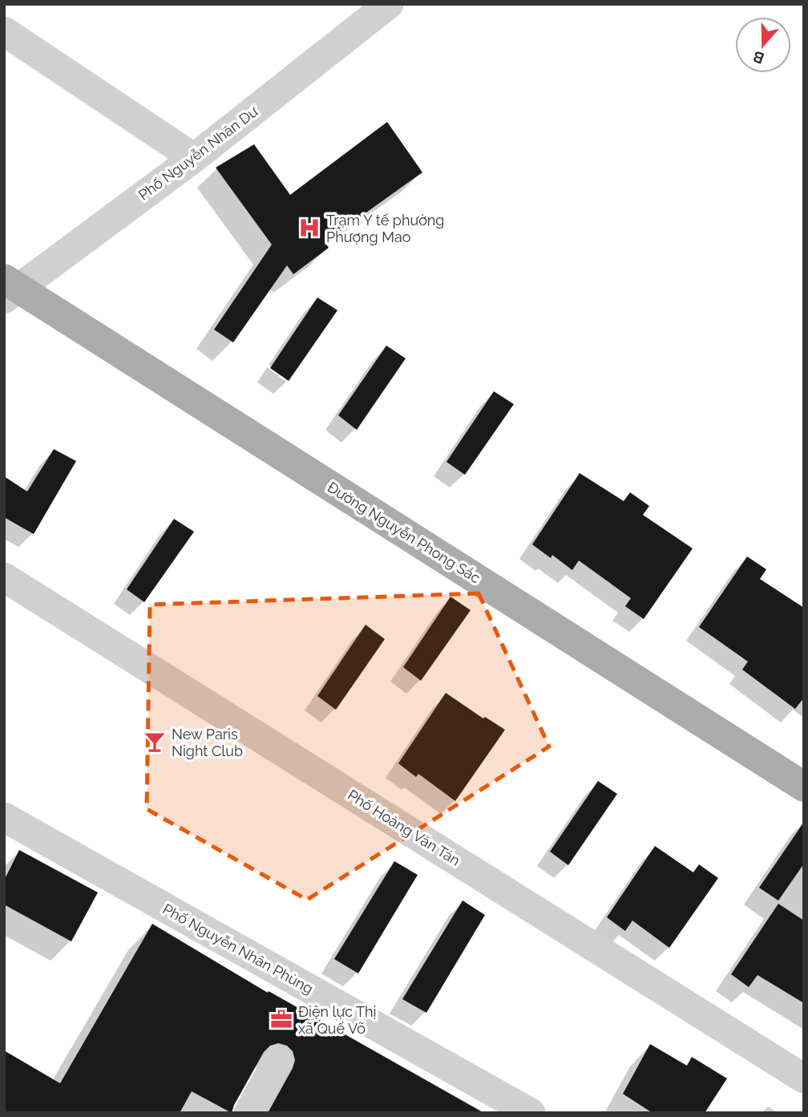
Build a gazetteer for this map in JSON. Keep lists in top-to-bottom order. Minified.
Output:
{"streets":{"main road":["Đường Nguyễn Phong Sắc"],"street":["Phố Nguyễn Nhân Dư","Phố Hoàng Văn Tán","Phố Nguyễn Nhân Phùng"]},"crossings":[["Phố Nguyễn Nhân Dư","Đường Nguyễn Phong Sắc"]],"places":{"hospital":["Trạm Y tế phường Phượng Mao"],"bar":["New Paris Night Club"],"office":["Điện lực Thị xã Quế Võ"]},"north":"bottom"}
